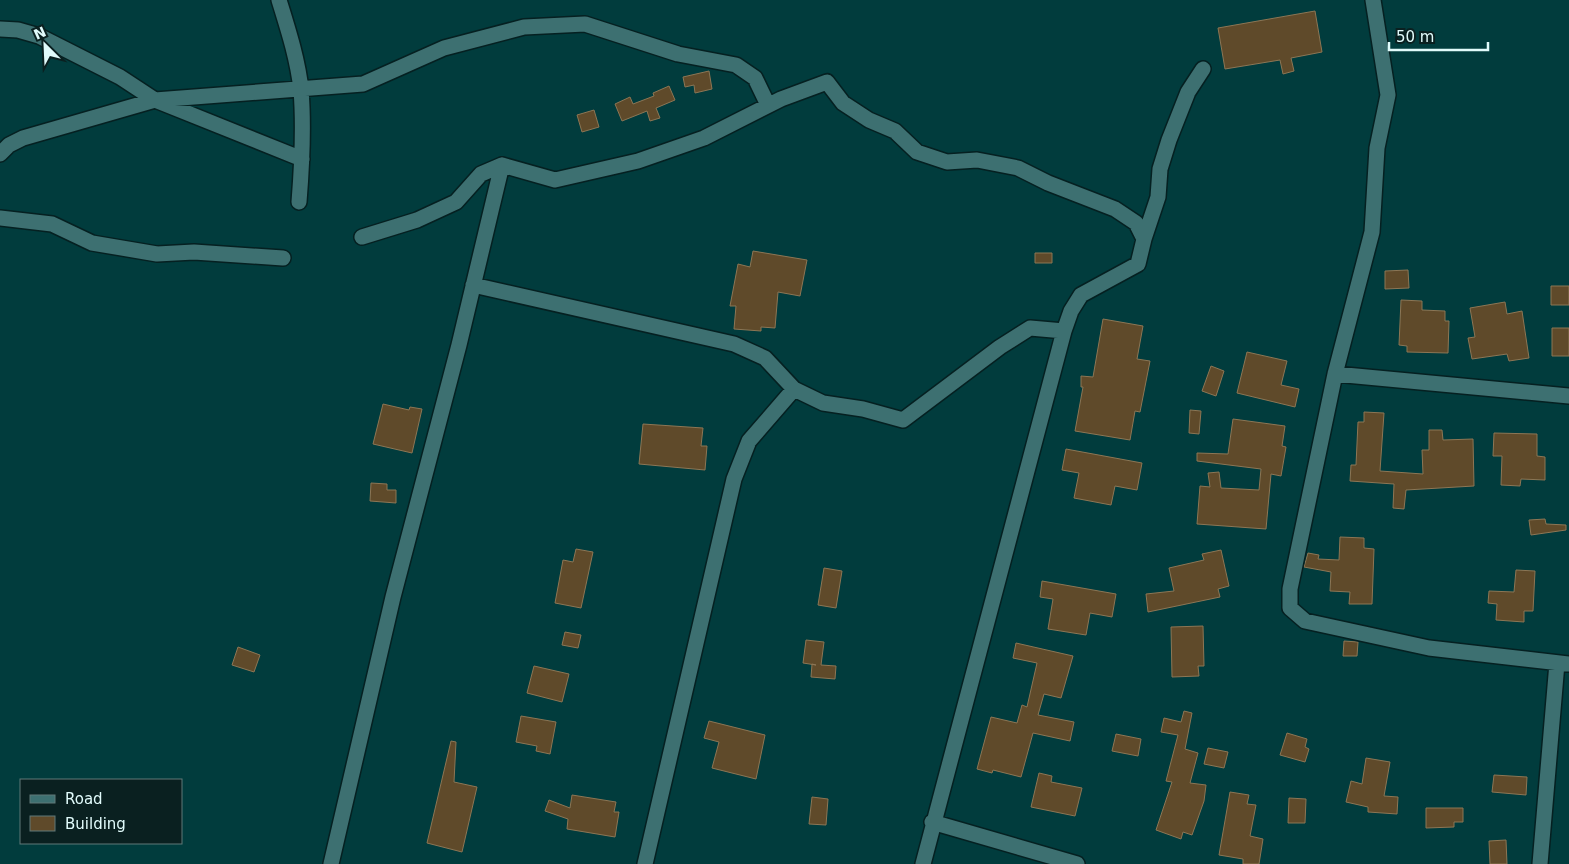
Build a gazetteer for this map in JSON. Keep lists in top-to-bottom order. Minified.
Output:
{"legend":["Road","Building"],"scale_bar":"50 m","north":"top left"}
